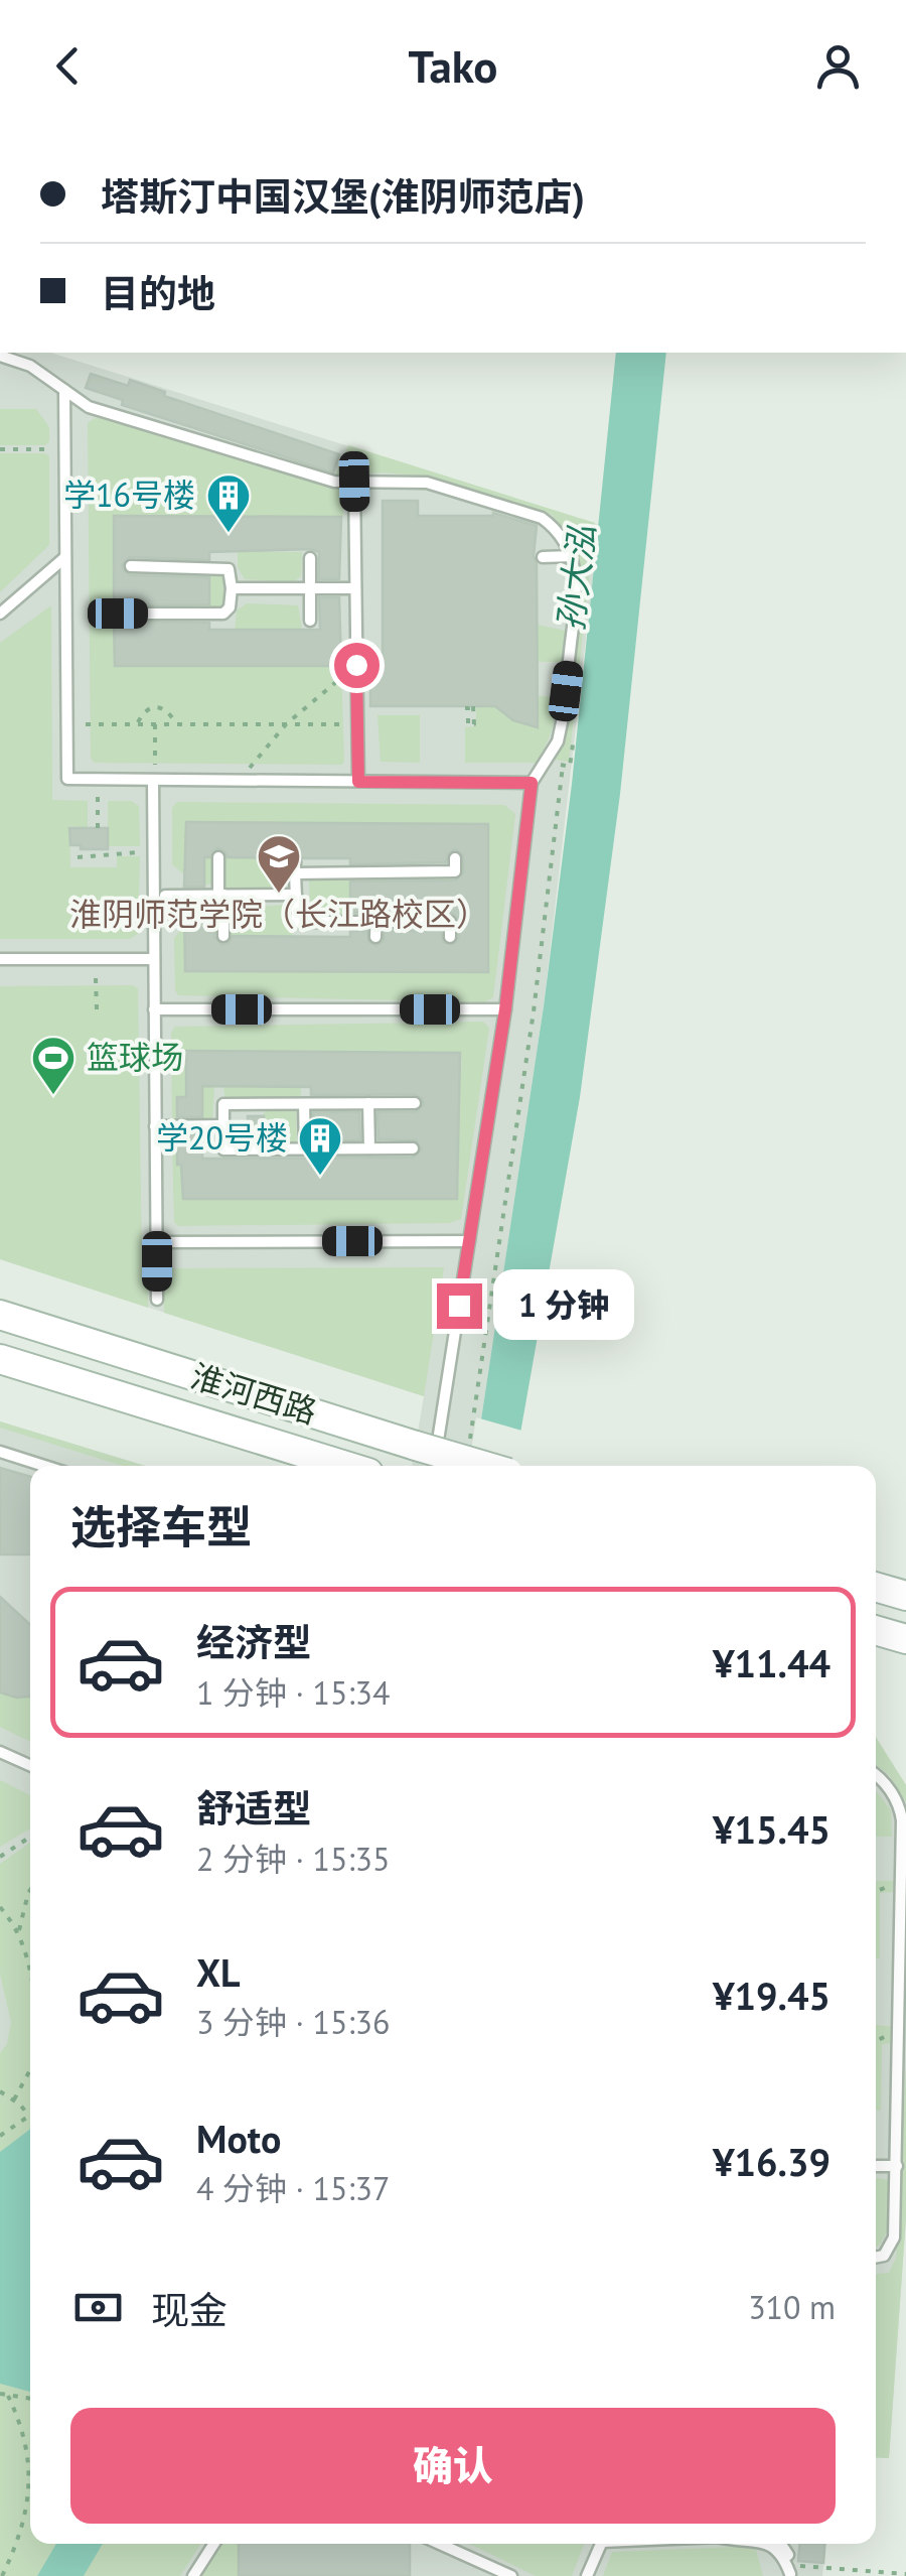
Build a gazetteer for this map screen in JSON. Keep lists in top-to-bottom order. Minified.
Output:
{"streets":{"main road":["淮河西路"]},"water":["孙大泓"],"places":{"building":["学16号楼","学20号楼"],"school or university":["淮阴师范学院（长江路校区）"],"sports":["篮球场"]},"page":{"header":"Tako","banner":["塔斯汀中国汉堡(淮阴师范店)","目的地"],"bubble":"1 分钟","heading":"选择车型","list":[{"name":"经济型","note":"1 分钟 · 15:34","value":"¥11.44"},{"name":"舒适型","note":"2 分钟 · 15:35","value":"¥15.45"},{"name":"XL","note":"3 分钟 · 15:36","value":"¥19.45"},{"name":"Moto","note":"4 分钟 · 15:37","value":"¥16.39"}],"pay":["现金","310 m"],"buttons":"确认"}}
